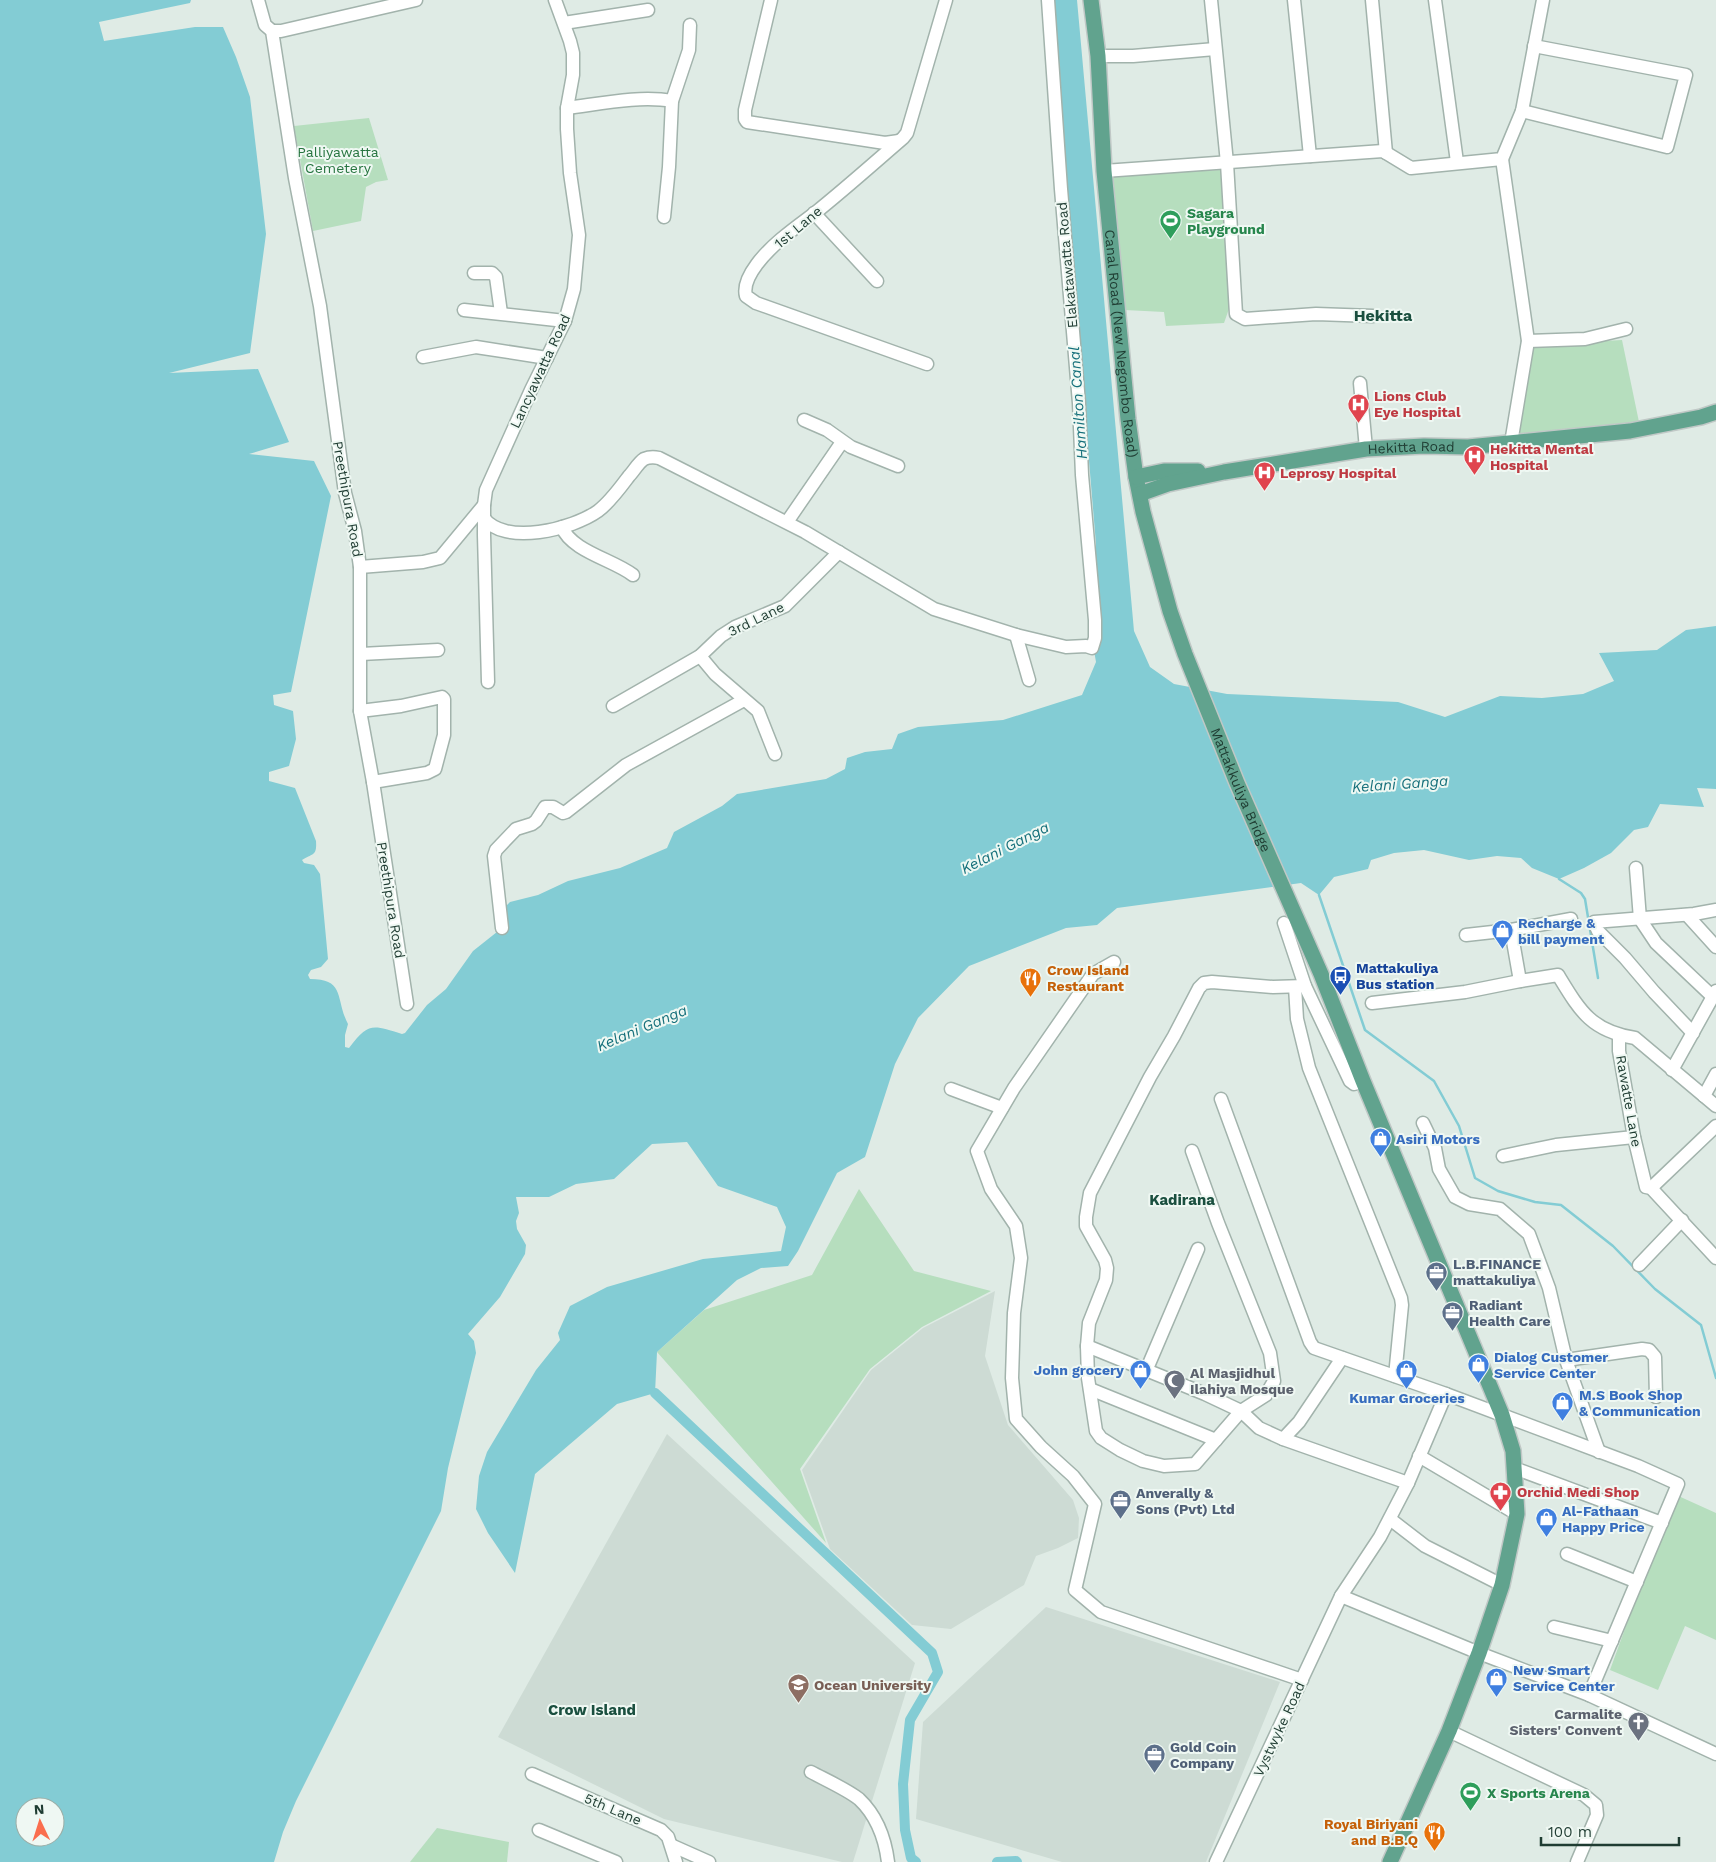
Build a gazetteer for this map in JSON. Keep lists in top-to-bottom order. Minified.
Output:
{"streets":{"main road":["Canal Road (New Negombo Road)","Hekitta Road","Mattakkuliya Bridge"],"street":["1st Lane","Elakatawatta Road","Lancyawatta Road","Preethipura Road","3rd Lane","Rawatte Lane","Vystwyke Road","5th Lane"]},"crossings":[["Canal Road (New Negombo Road)","Hekitta Road"],["Canal Road (New Negombo Road)","Mattakkuliya Bridge"]],"districts":["Hekitta","Kadirana","Crow Island"],"water":["Hamilton Canal","Kelani Ganga"],"parks":["Palliyawatta Cemetery"],"places":{"sports":["Sagara Playground","X Sports Arena"],"hospital":["Lions Club Eye Hospital","Hekitta Mental Hospital","Leprosy Hospital"],"shop":["Recharge & bill payment","Asiri Motors","Dialog Customer Service Center","John grocery","Kumar Groceries","M.S Book Shop & Communication","Al-Fathaan Happy Price","New Smart Service Center"],"bus stop":["Mattakuliya Bus station"],"restaurant":["Crow Island Restaurant","Royal Biriyani and B.B.Q"],"office":["L.B.FINANCE mattakuliya","Radiant Health Care","Anverally & Sons (Pvt) Ltd","Gold Coin Company"],"mosque":["Al Masjidhul Ilahiya Mosque"],"pharmacy":["Orchid Medi Shop"],"school or university":["Ocean University"],"church":["Carmalite Sisters' Convent"]},"scale_bar":"100 m","north":"top"}
